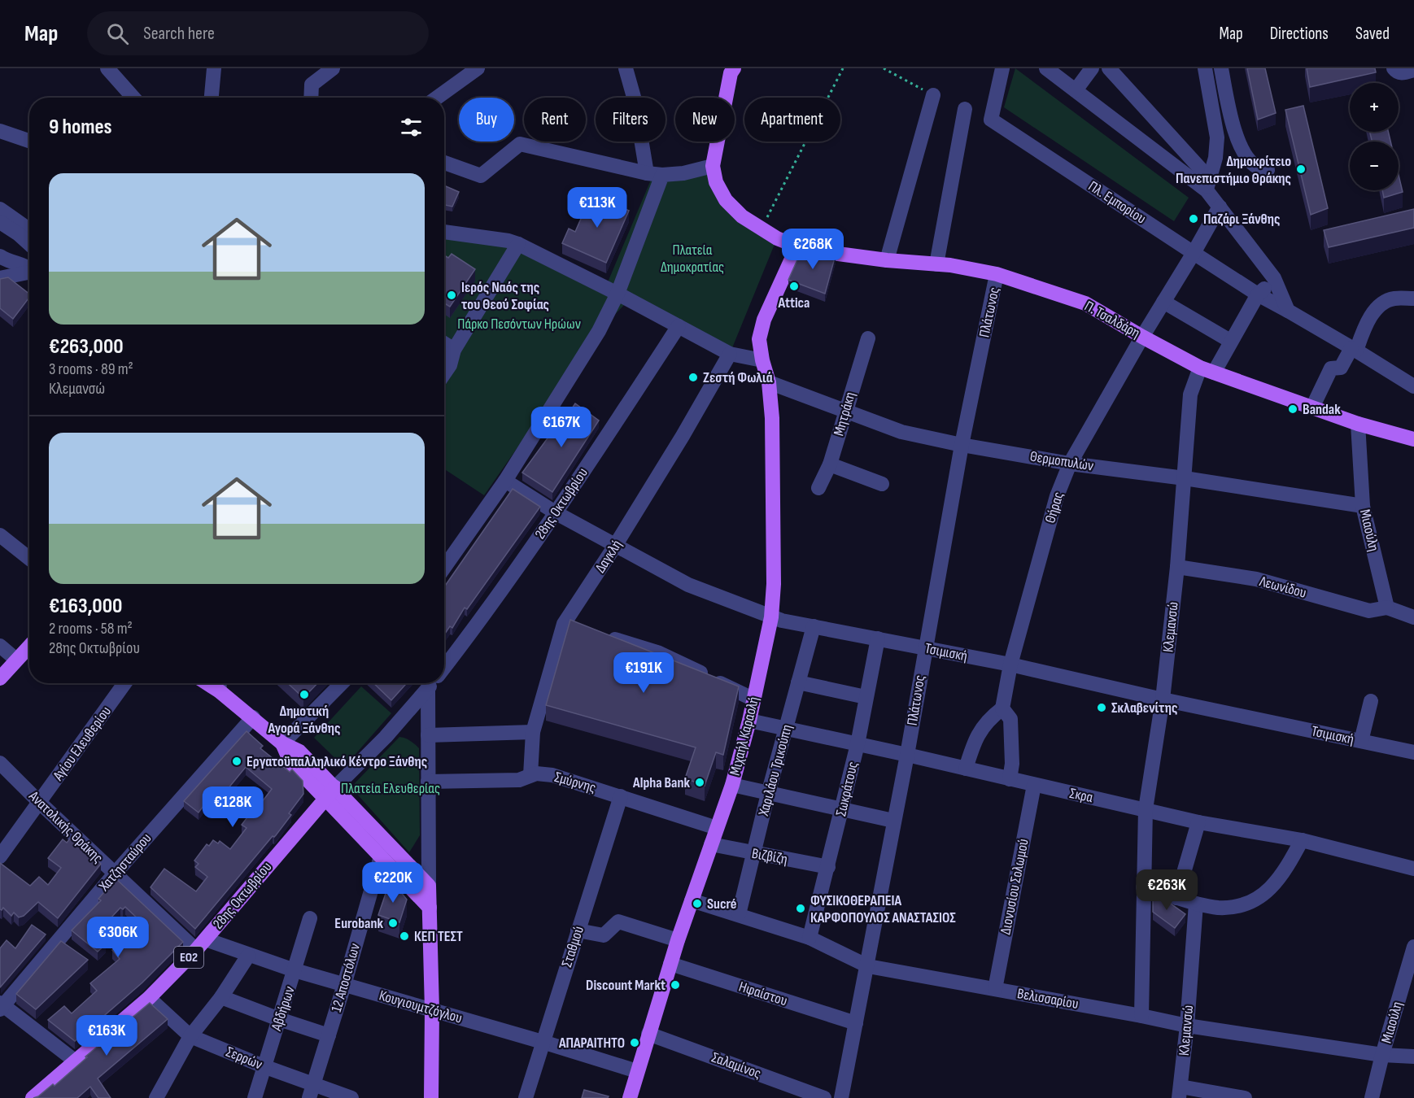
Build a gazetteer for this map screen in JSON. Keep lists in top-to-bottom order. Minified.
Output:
{"streets":{"main road":["Π. Τσαλδάρη","28ης Οκτωβρίου","Μιχαήλ Καραολή","ΕΟ2"],"street":["Πλ. Εμπορίου","Πλάτωνος","Μητράκη","Θερμοπυλών","Θήρας","Μιαούλη","Δαγκλή","Λεωνίδου","Κλεμανσώ","Τσιμισκή","Αγίου Ελευθερίου","Χαριλάου Τρικούπη","Σμύρνης","Σωκράτους","Σκρα","Ανατολικής Θράκης","Βιζβίζη","Χατζησταύρου","Διονυσίου Σολωμού","Σταθμού","12 Αποστόλων","Ηφαίστου","Βελισσαρίου","Κουγιουμτζόγλου","Αβδήρων","Σερρών","Σαλαμίνος"]},"crossings":[["Πλ. Εμπορίου","Θήρας"],["Πλ. Εμπορίου","Κλεμανσώ"],["Πλάτωνος","Π. Τσαλδάρη"],["Πλάτωνος","Θερμοπυλών"],["Πλάτωνος","Τσιμισκή"],["Πλάτωνος","Σκρα"],["Πλάτωνος","Ηφαίστου"],["Πλάτωνος","Βελισσαρίου"],["Π. Τσαλδάρη","Θήρας"],["Π. Τσαλδάρη","Μιαούλη"],["Π. Τσαλδάρη","Κλεμανσώ"],["Π. Τσαλδάρη","Μιχαήλ Καραολή"],["Μητράκη","Θερμοπυλών"],["Θερμοπυλών","Θήρας"],["Θερμοπυλών","Μιαούλη"],["Θερμοπυλών","Κλεμανσώ"],["Θερμοπυλών","Μιχαήλ Καραολή"],["28ης Οκτωβρίου","Τσιμισκή"],["28ης Οκτωβρίου","Ανατολικής Θράκης"],["28ης Οκτωβρίου","Κουγιουμτζόγλου"],["28ης Οκτωβρίου","Σερρών"],["Θήρας","Τσιμισκή"],["Μιαούλη","Λεωνίδου"],["Μιαούλη","Βελισσαρίου"],["Δαγκλή","Τσιμισκή"],["Δαγκλή","Σμύρνης"],["Λεωνίδου","Κλεμανσώ"],["Κλεμανσώ","Τσιμισκή"],["Κλεμανσώ","Σκρα"],["Κλεμανσώ","Βελισσαρίου"],["Τσιμισκή","Μιχαήλ Καραολή"],["Τσιμισκή","Χαριλάου Τρικούπη"],["Τσιμισκή","Σωκράτους"],["Μιχαήλ Καραολή","Σμύρνης"],["Μιχαήλ Καραολή","Σκρα"],["Μιχαήλ Καραολή","Βιζβίζη"],["Μιχαήλ Καραολή","Ηφαίστου"],["Μιχαήλ Καραολή","Βελισσαρίου"],["Μιχαήλ Καραολή","Κουγιουμτζόγλου"],["Μιχαήλ Καραολή","Σαλαμίνος"],["Αγίου Ελευθερίου","Ανατολικής Θράκης"],["Χαριλάου Τρικούπη","Σκρα"],["Χαριλάου Τρικούπη","Βιζβίζη"],["Χαριλάου Τρικούπη","Βελισσαρίου"],["Σμύρνης","Σταθμού"],["Σωκράτους","Σκρα"],["Σωκράτους","Βιζβίζη"],["Σωκράτους","Βελισσαρίου"],["Σκρα","Διονυσίου Σολωμού"],["Ανατολικής Θράκης","Χατζησταύρου"],["Ανατολικής Θράκης","Κουγιουμτζόγλου"],["Διονυσίου Σολωμού","Βελισσαρίου"],["Σταθμού","Κουγιουμτζόγλου"],["12 Αποστόλων","Κουγιουμτζόγλου"],["12 Αποστόλων","Σερρών"],["Κουγιουμτζόγλου","Αβδήρων"],["Αβδήρων","Σερρών"]],"parks":["Πλατεία Δημοκρατίας","Πάρκο Πεσόντων Ηρώων","Πλατεία Ελευθερίας"],"places":["Δημοκρίτειο Πανεπιστήμιο Θράκης","Παζάρι Ξάνθης","Attica","Ιερός Ναός της του Θεού Σοφίας","Ζεστή Φωλιά","Bandak","Δημοτική Αγορά Ξάνθης","Σκλαβενίτης","Εργατοϋπαλληλικό Κέντρο Ξάνθης","Alpha Bank","Sucré","ΦΥΣΙΚΟΘΕΡΑΠΕΙΑ ΚΑΡΦΟΠΟΥΛΟΣ ΑΝΑΣΤΑΣΙΟΣ","Eurobank","ΚΕΠ ΤΕΣΤ","Discount Markt","ΑΠΑΡΑΙΤΗΤΟ"],"page":{"header":"Map","search":"Search here","nav":["Map","Directions","Saved"],"map_buttons":["+","−"],"chip":["Buy","Rent","Filters","New","Apartment"],"heading":"9 homes","list":[{"name":"€263,000","note":"3 rooms · 89 m² · Κλεμανσώ"},{"name":"€163,000","note":"2 rooms · 58 m² · 28ης Οκτωβρίου"}],"price":["€113K","€268K","€167K","€191K","€128K","€220K","€263K","€306K","€163K"]}}
